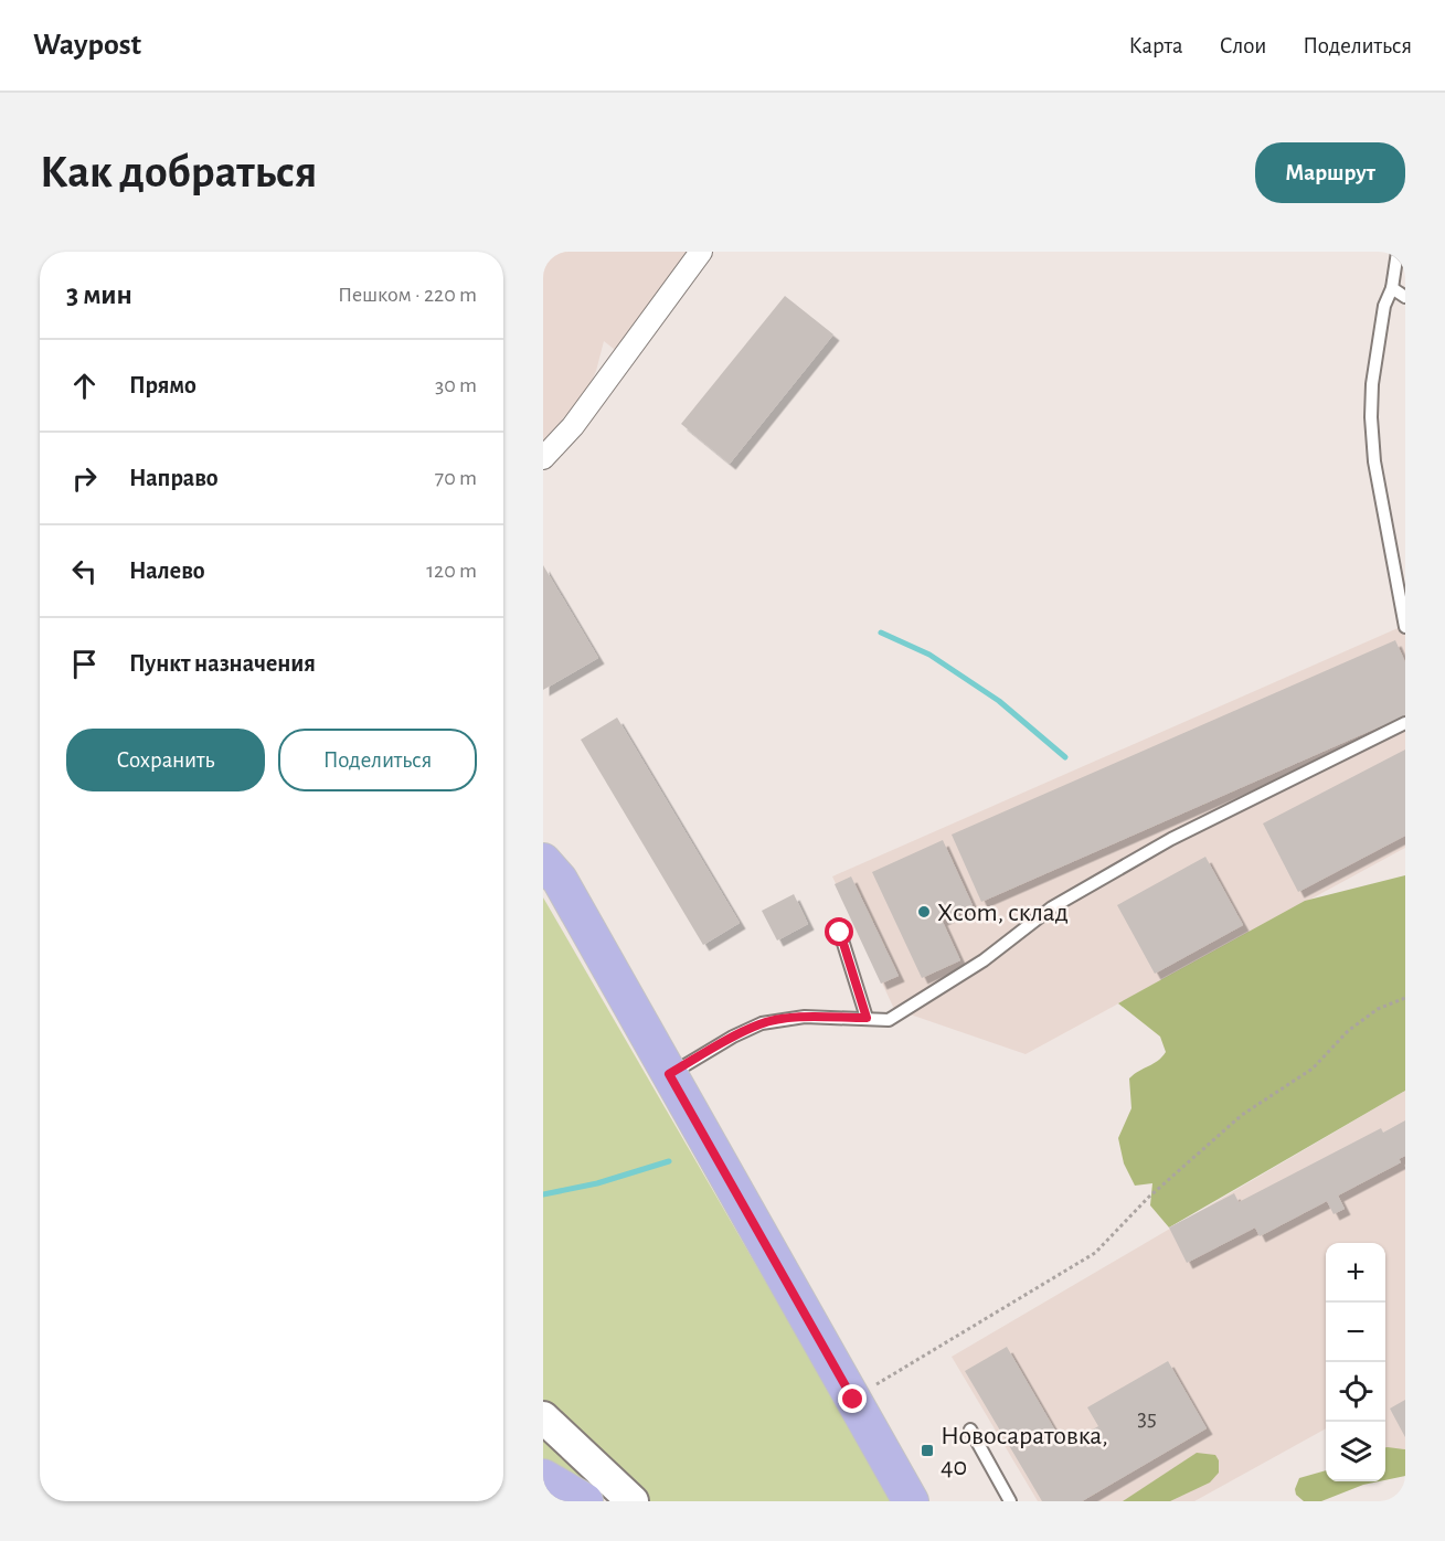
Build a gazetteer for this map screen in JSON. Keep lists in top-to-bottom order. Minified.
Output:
{"places":{"other":["Xсom, склад"],"transit":["Новосаратовка, 40"]},"house_numbers":["35"],"page":{"header":"Waypost","nav":["Карта","Слои","Поделиться"],"buttons":["Маршрут",["Сохранить","Поделиться"]],"title":"Как добраться","heading":["3 мин","Пешком · 220 m"],"list":[["Прямо","30 m"],["Направо","70 m"],["Налево","120 m"],"Пункт назначения"],"map_buttons":["+","−"]}}
